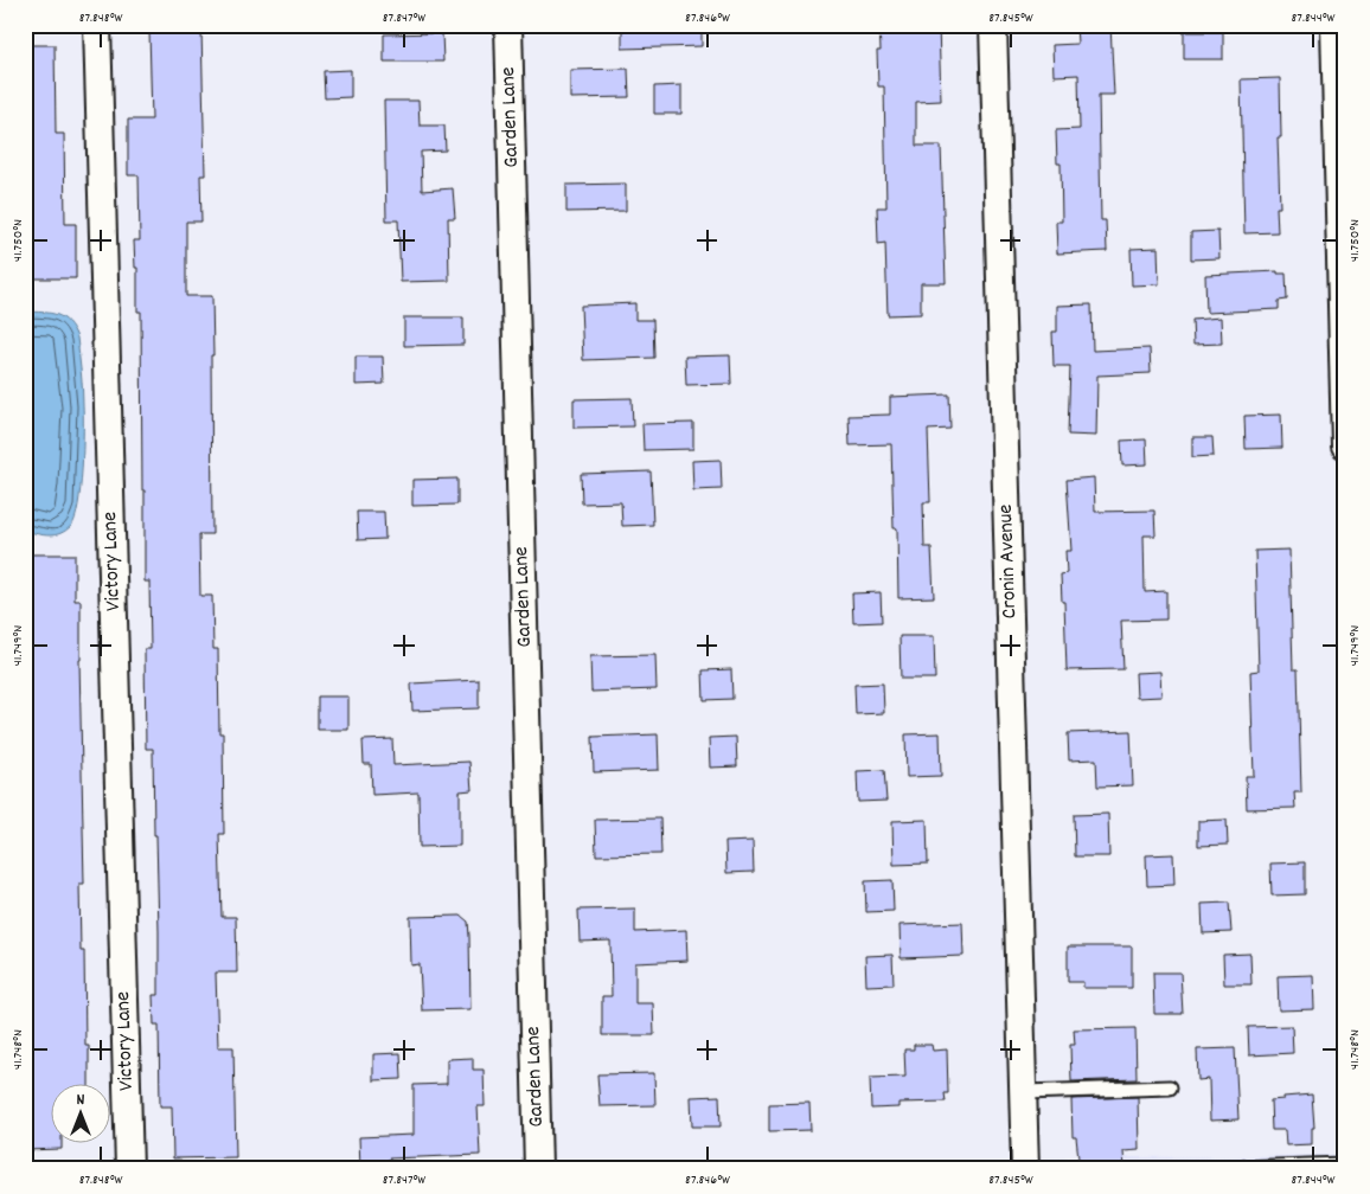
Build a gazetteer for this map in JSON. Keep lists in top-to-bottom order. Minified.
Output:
{"streets":{"street":["Garden Lane","Victory Lane","Cronin Avenue"]},"north":"top","coordinates":["87.848°W","87.847°W","87.846°W","87.845°W","87.844°W","41.750°N","41.749°N","41.748°N"]}
